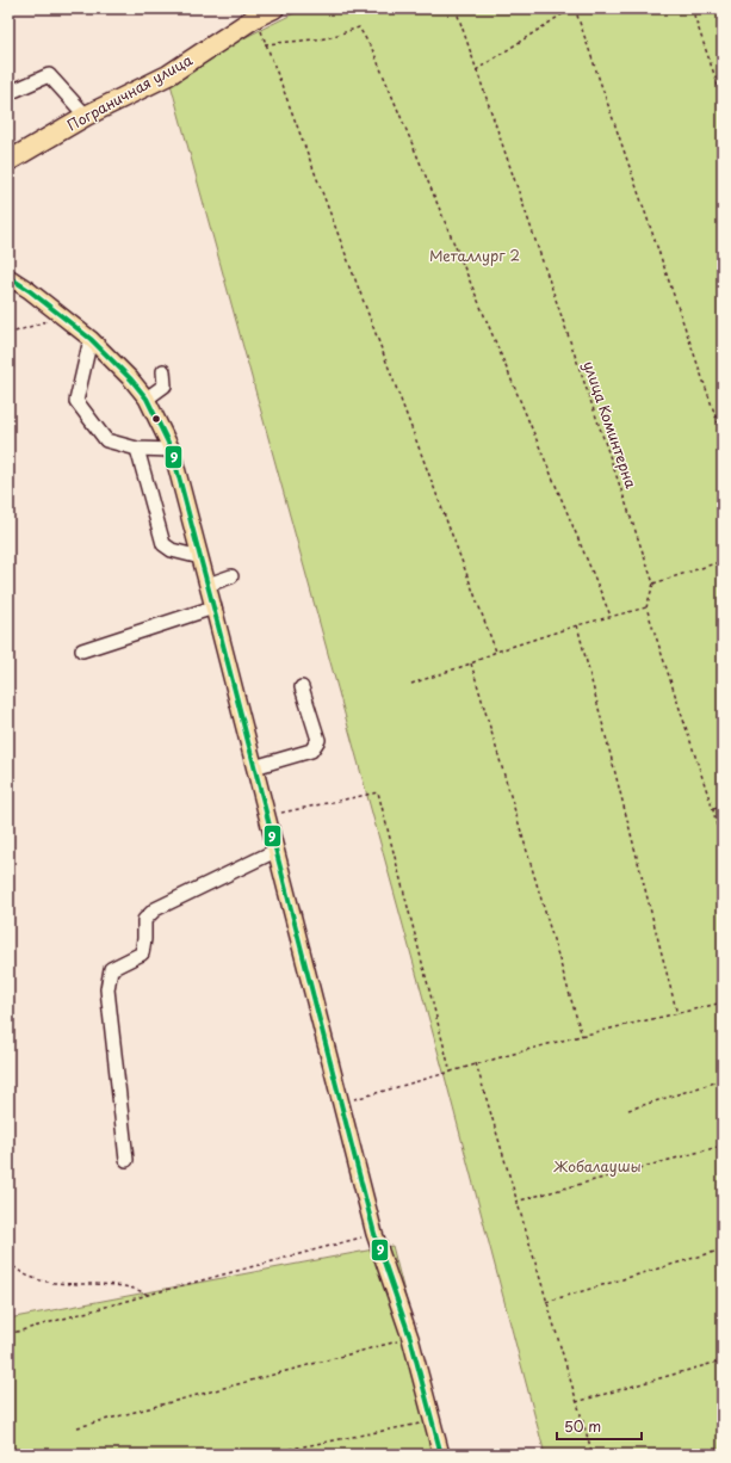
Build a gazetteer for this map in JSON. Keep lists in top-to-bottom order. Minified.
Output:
{"streets":{"highway":["Пограничная улица"],"path":["улица Коминтерна"]},"parks":["Металлург 2","Жобалаушы"],"lines":["transit line 9"],"scale_bar":"50 m"}
